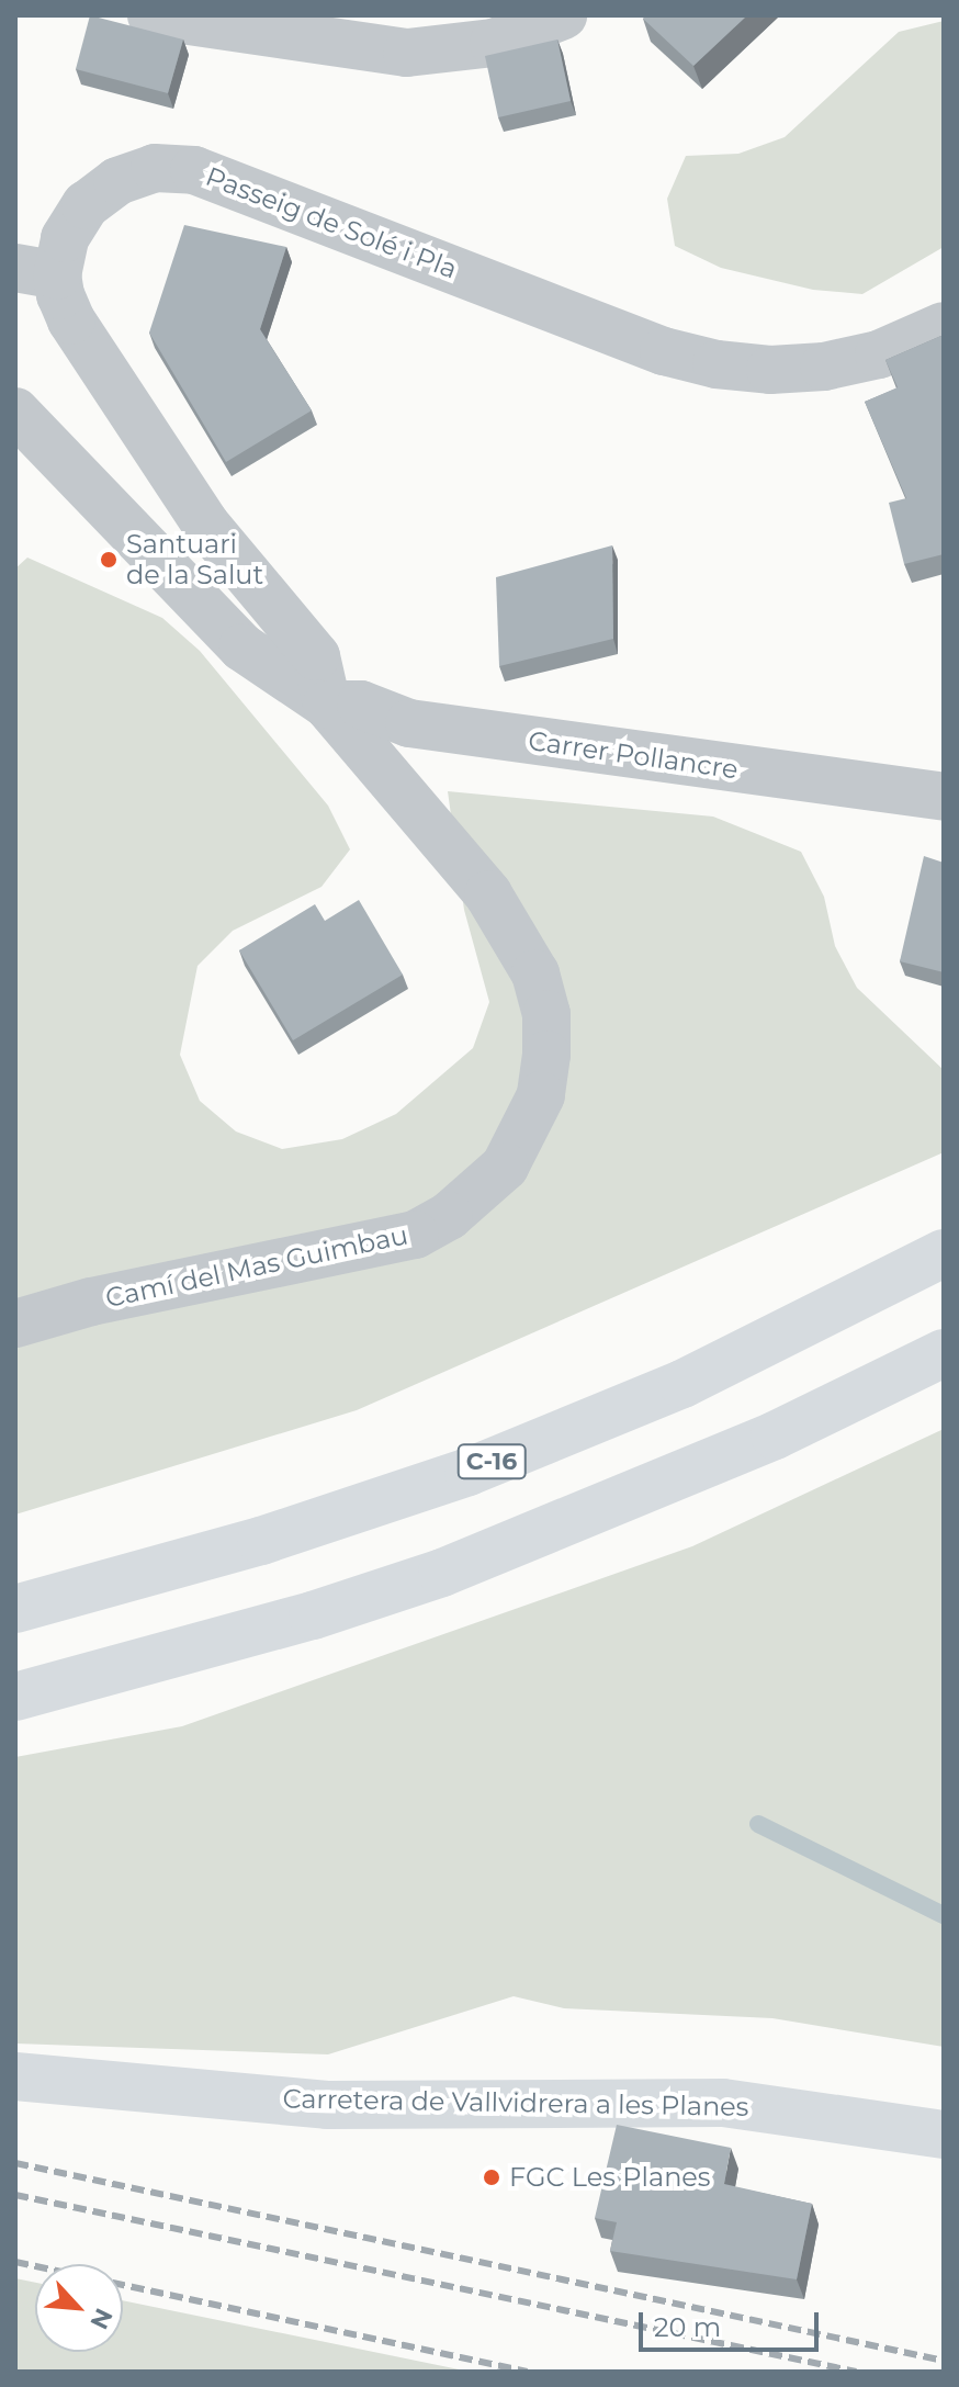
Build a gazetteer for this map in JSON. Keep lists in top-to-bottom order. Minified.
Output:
{"streets":{"main road":["C-16","Carretera de Vallvidrera a les Planes"],"street":["Passeig de Solé i Pla","Carrer Pollancre","Camí del Mas Guimbau"]},"crossings":[["Passeig de Solé i Pla","Carrer Pollancre"],["Passeig de Solé i Pla","Camí del Mas Guimbau"],["Carrer Pollancre","Camí del Mas Guimbau"]],"places":["Santuari de la Salut","FGC Les Planes"],"scale_bar":"20 m","north":"bottom right"}
